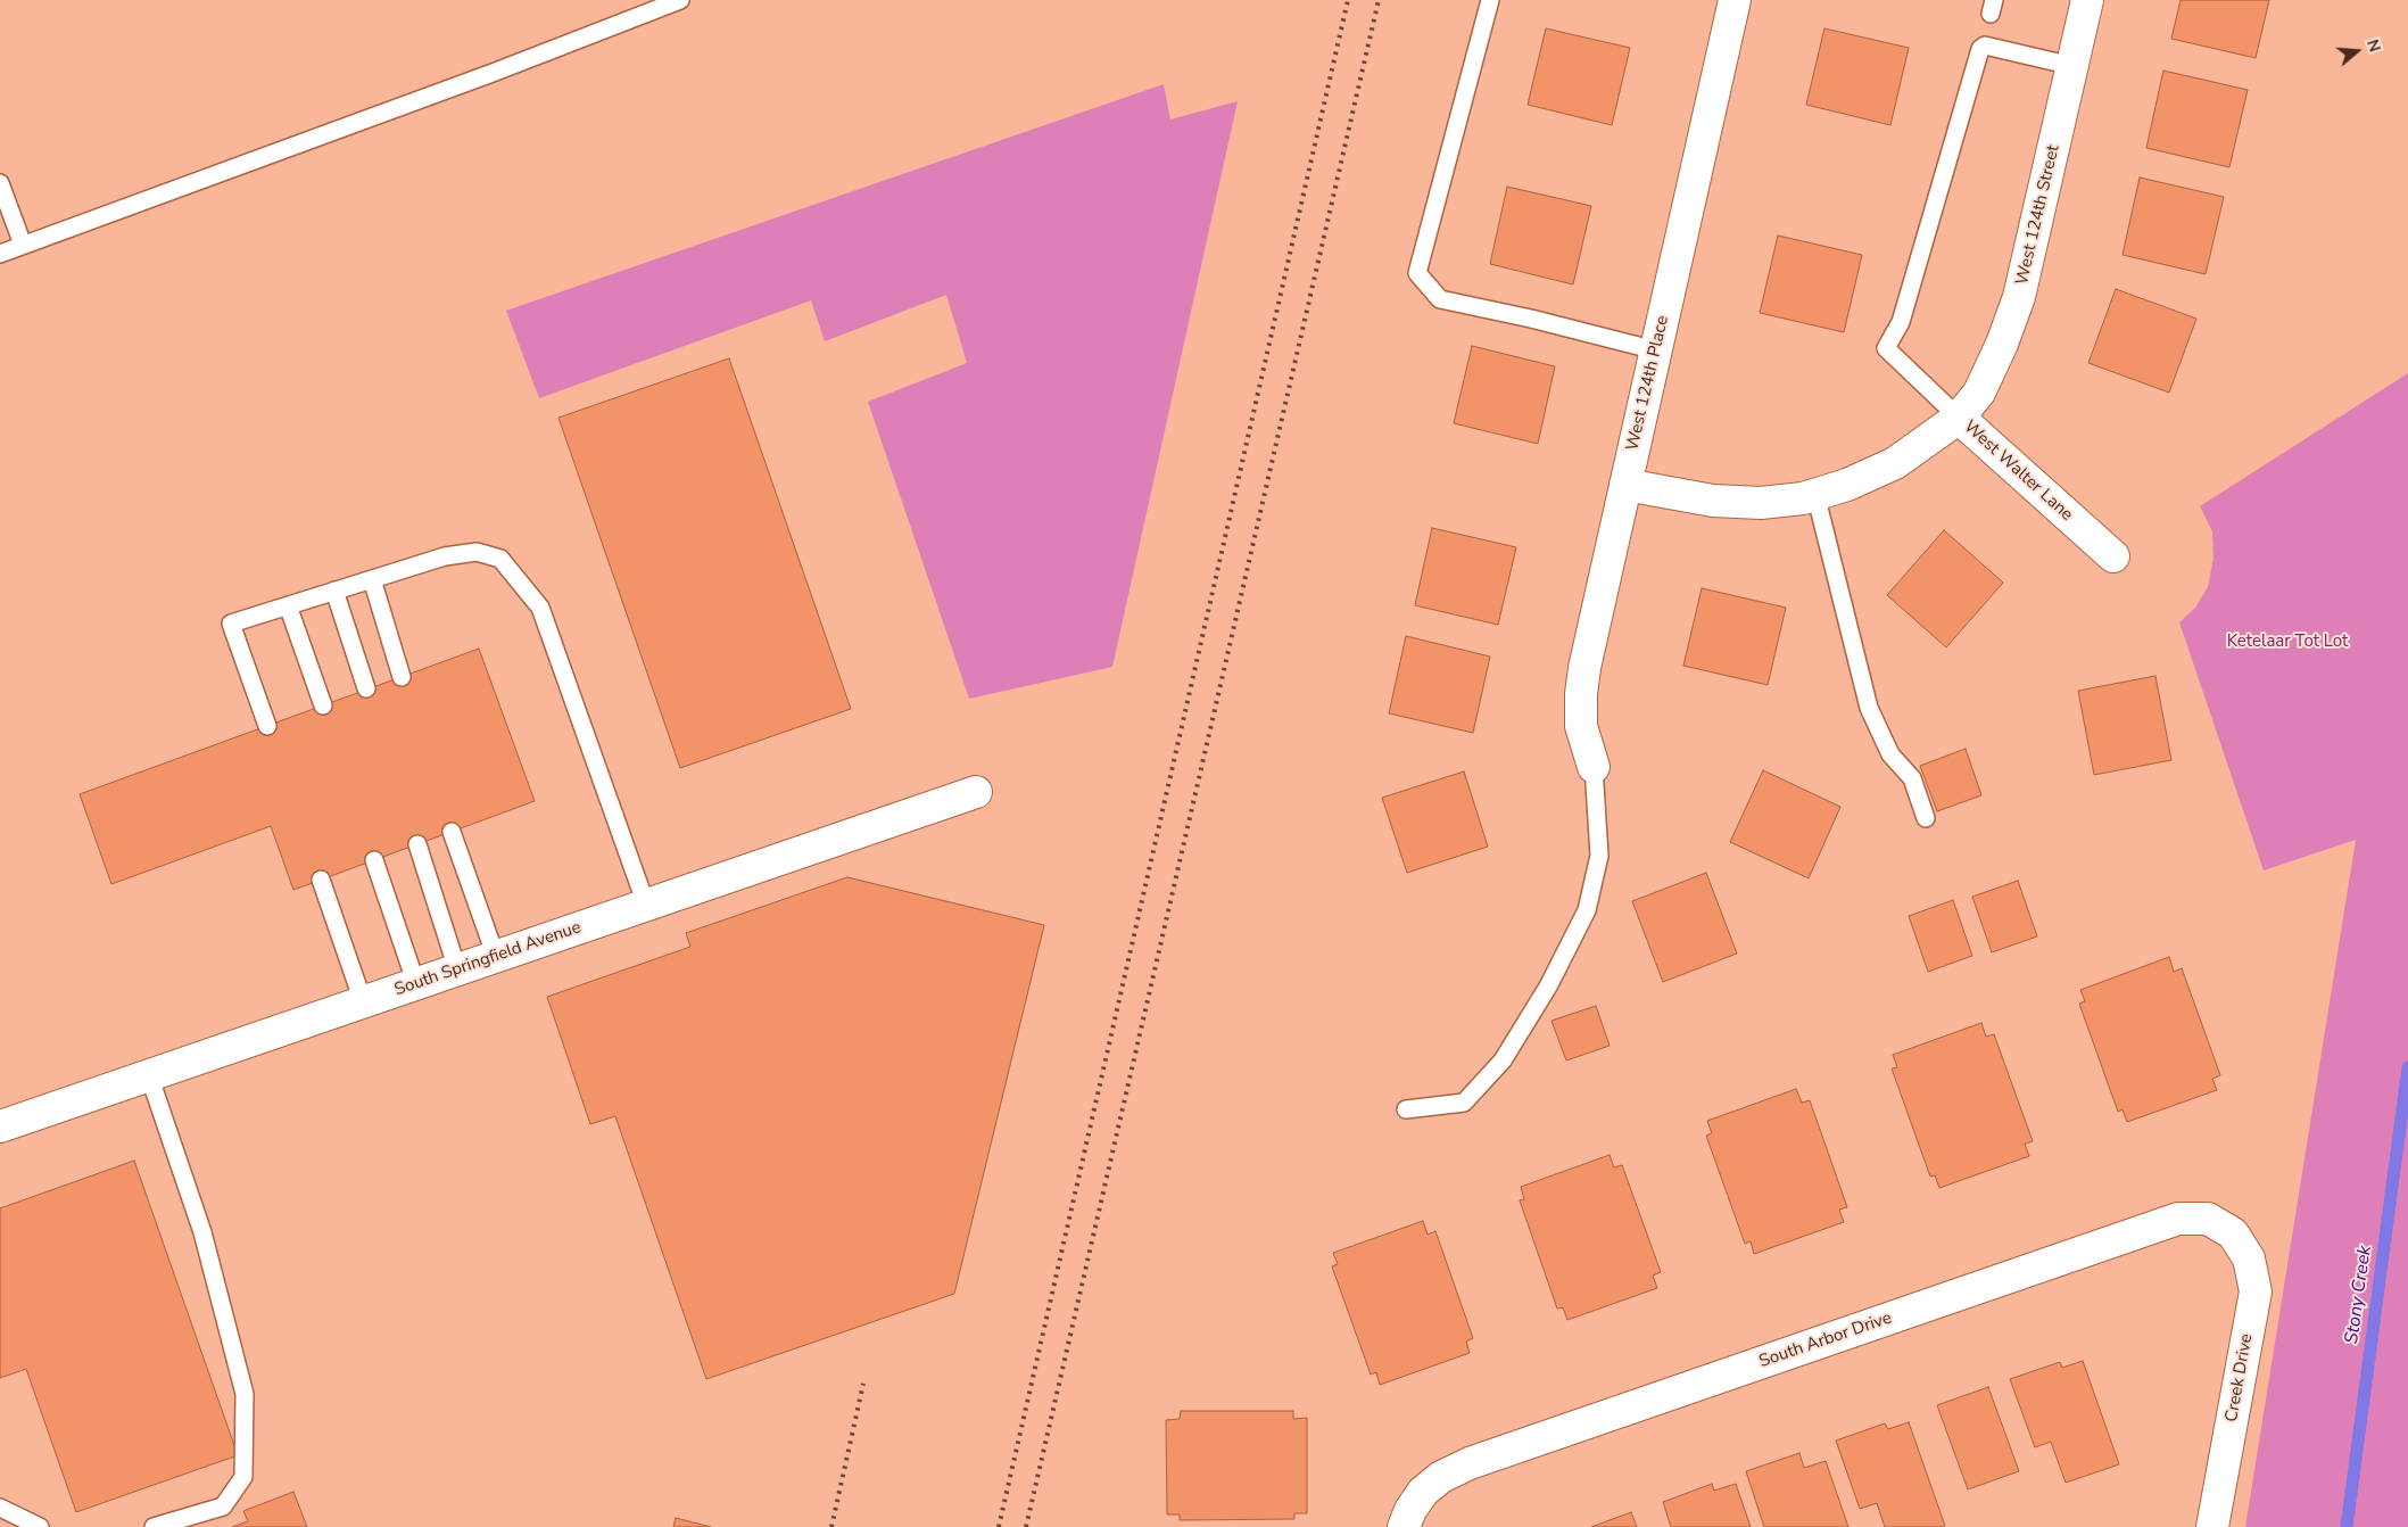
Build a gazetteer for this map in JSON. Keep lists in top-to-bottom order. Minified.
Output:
{"streets":{"street":["West 124th Street","West 124th Place","West Walter Lane","South Springfield Avenue","South Arbor Drive","Creek Drive"]},"crossings":[["West 124th Street","West Walter Lane"],["West 124th Place","West Walter Lane"],["South Arbor Drive","Creek Drive"]],"water":["Stony Creek"],"parks":["Ketelaar Tot Lot"],"north":"right"}
